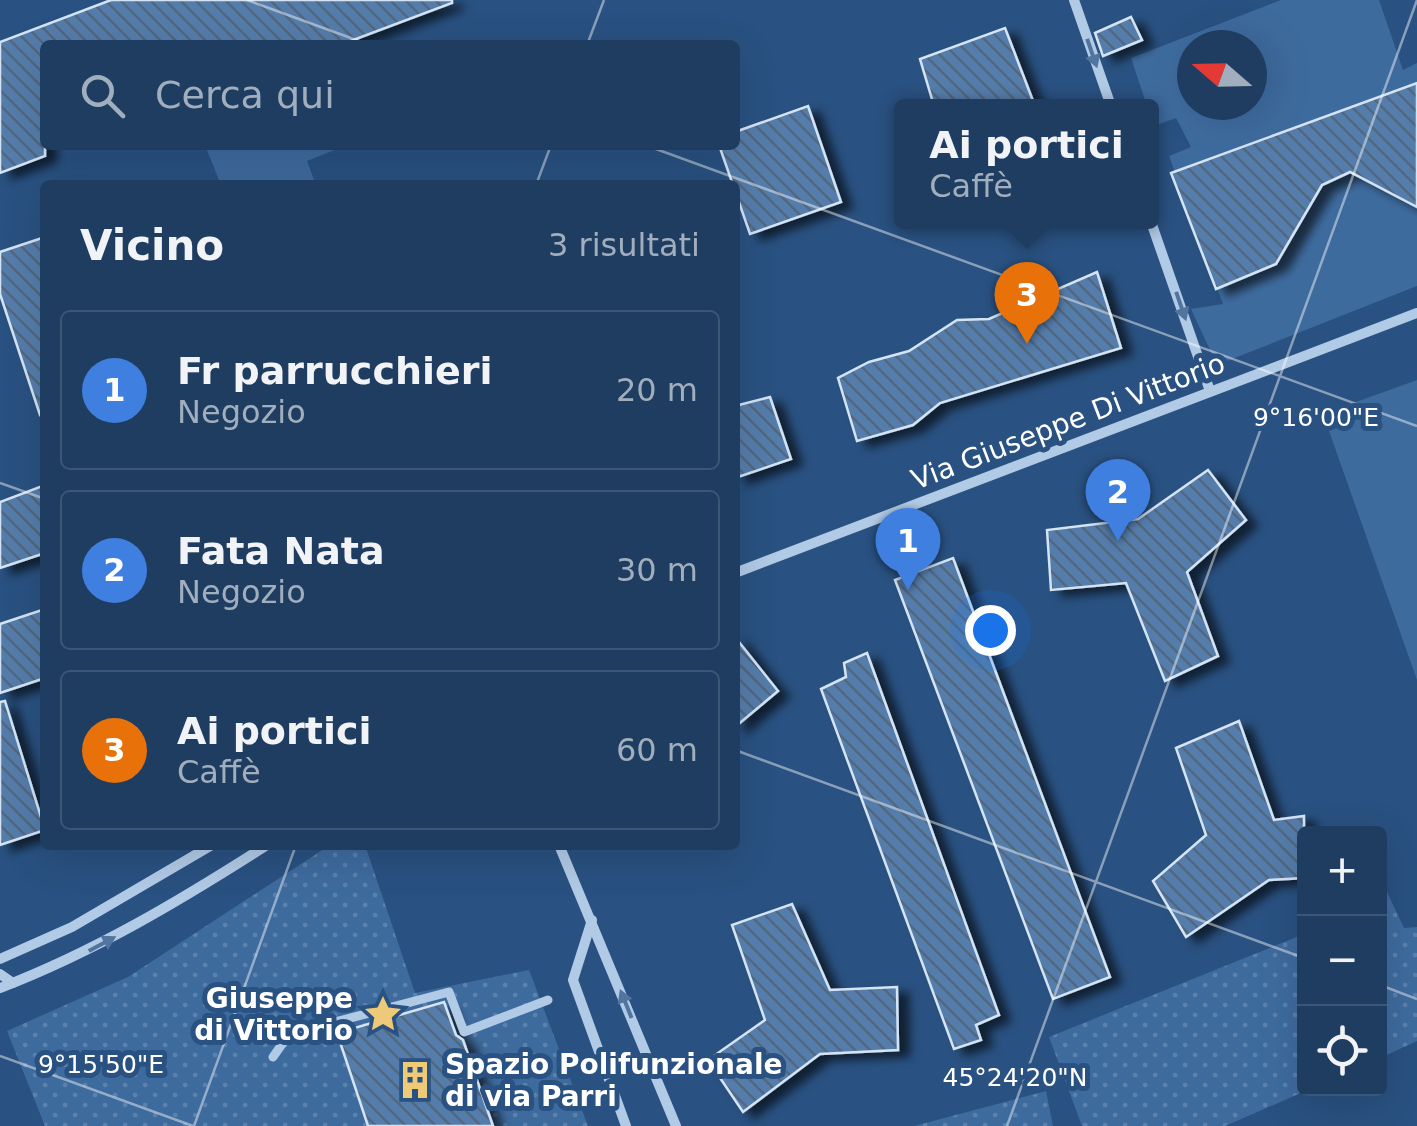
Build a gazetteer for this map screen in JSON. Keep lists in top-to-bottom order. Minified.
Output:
{"streets":{"street":["Via Giuseppe Di Vittorio"]},"places":{"place":["Giuseppe di Vittorio"],"building":["Spazio Polifunzionale di via Parri"]},"north":"left","page":{"search":"Cerca qui","popup":["Ai portici","Caffè"],"heading":["Vicino","3 risultati"],"pins":["3","2","1"],"list":[{"mark":"1","name":"Fr parrucchieri","note":"Negozio","value":"20 m"},{"mark":"2","name":"Fata Nata","note":"Negozio","value":"30 m"},{"mark":"3","name":"Ai portici","note":"Caffè","value":"60 m"}],"map_buttons":["+","−"]},"coordinates":["9°16'00\"E","9°15'50\"E","45°24'20\"N"]}
